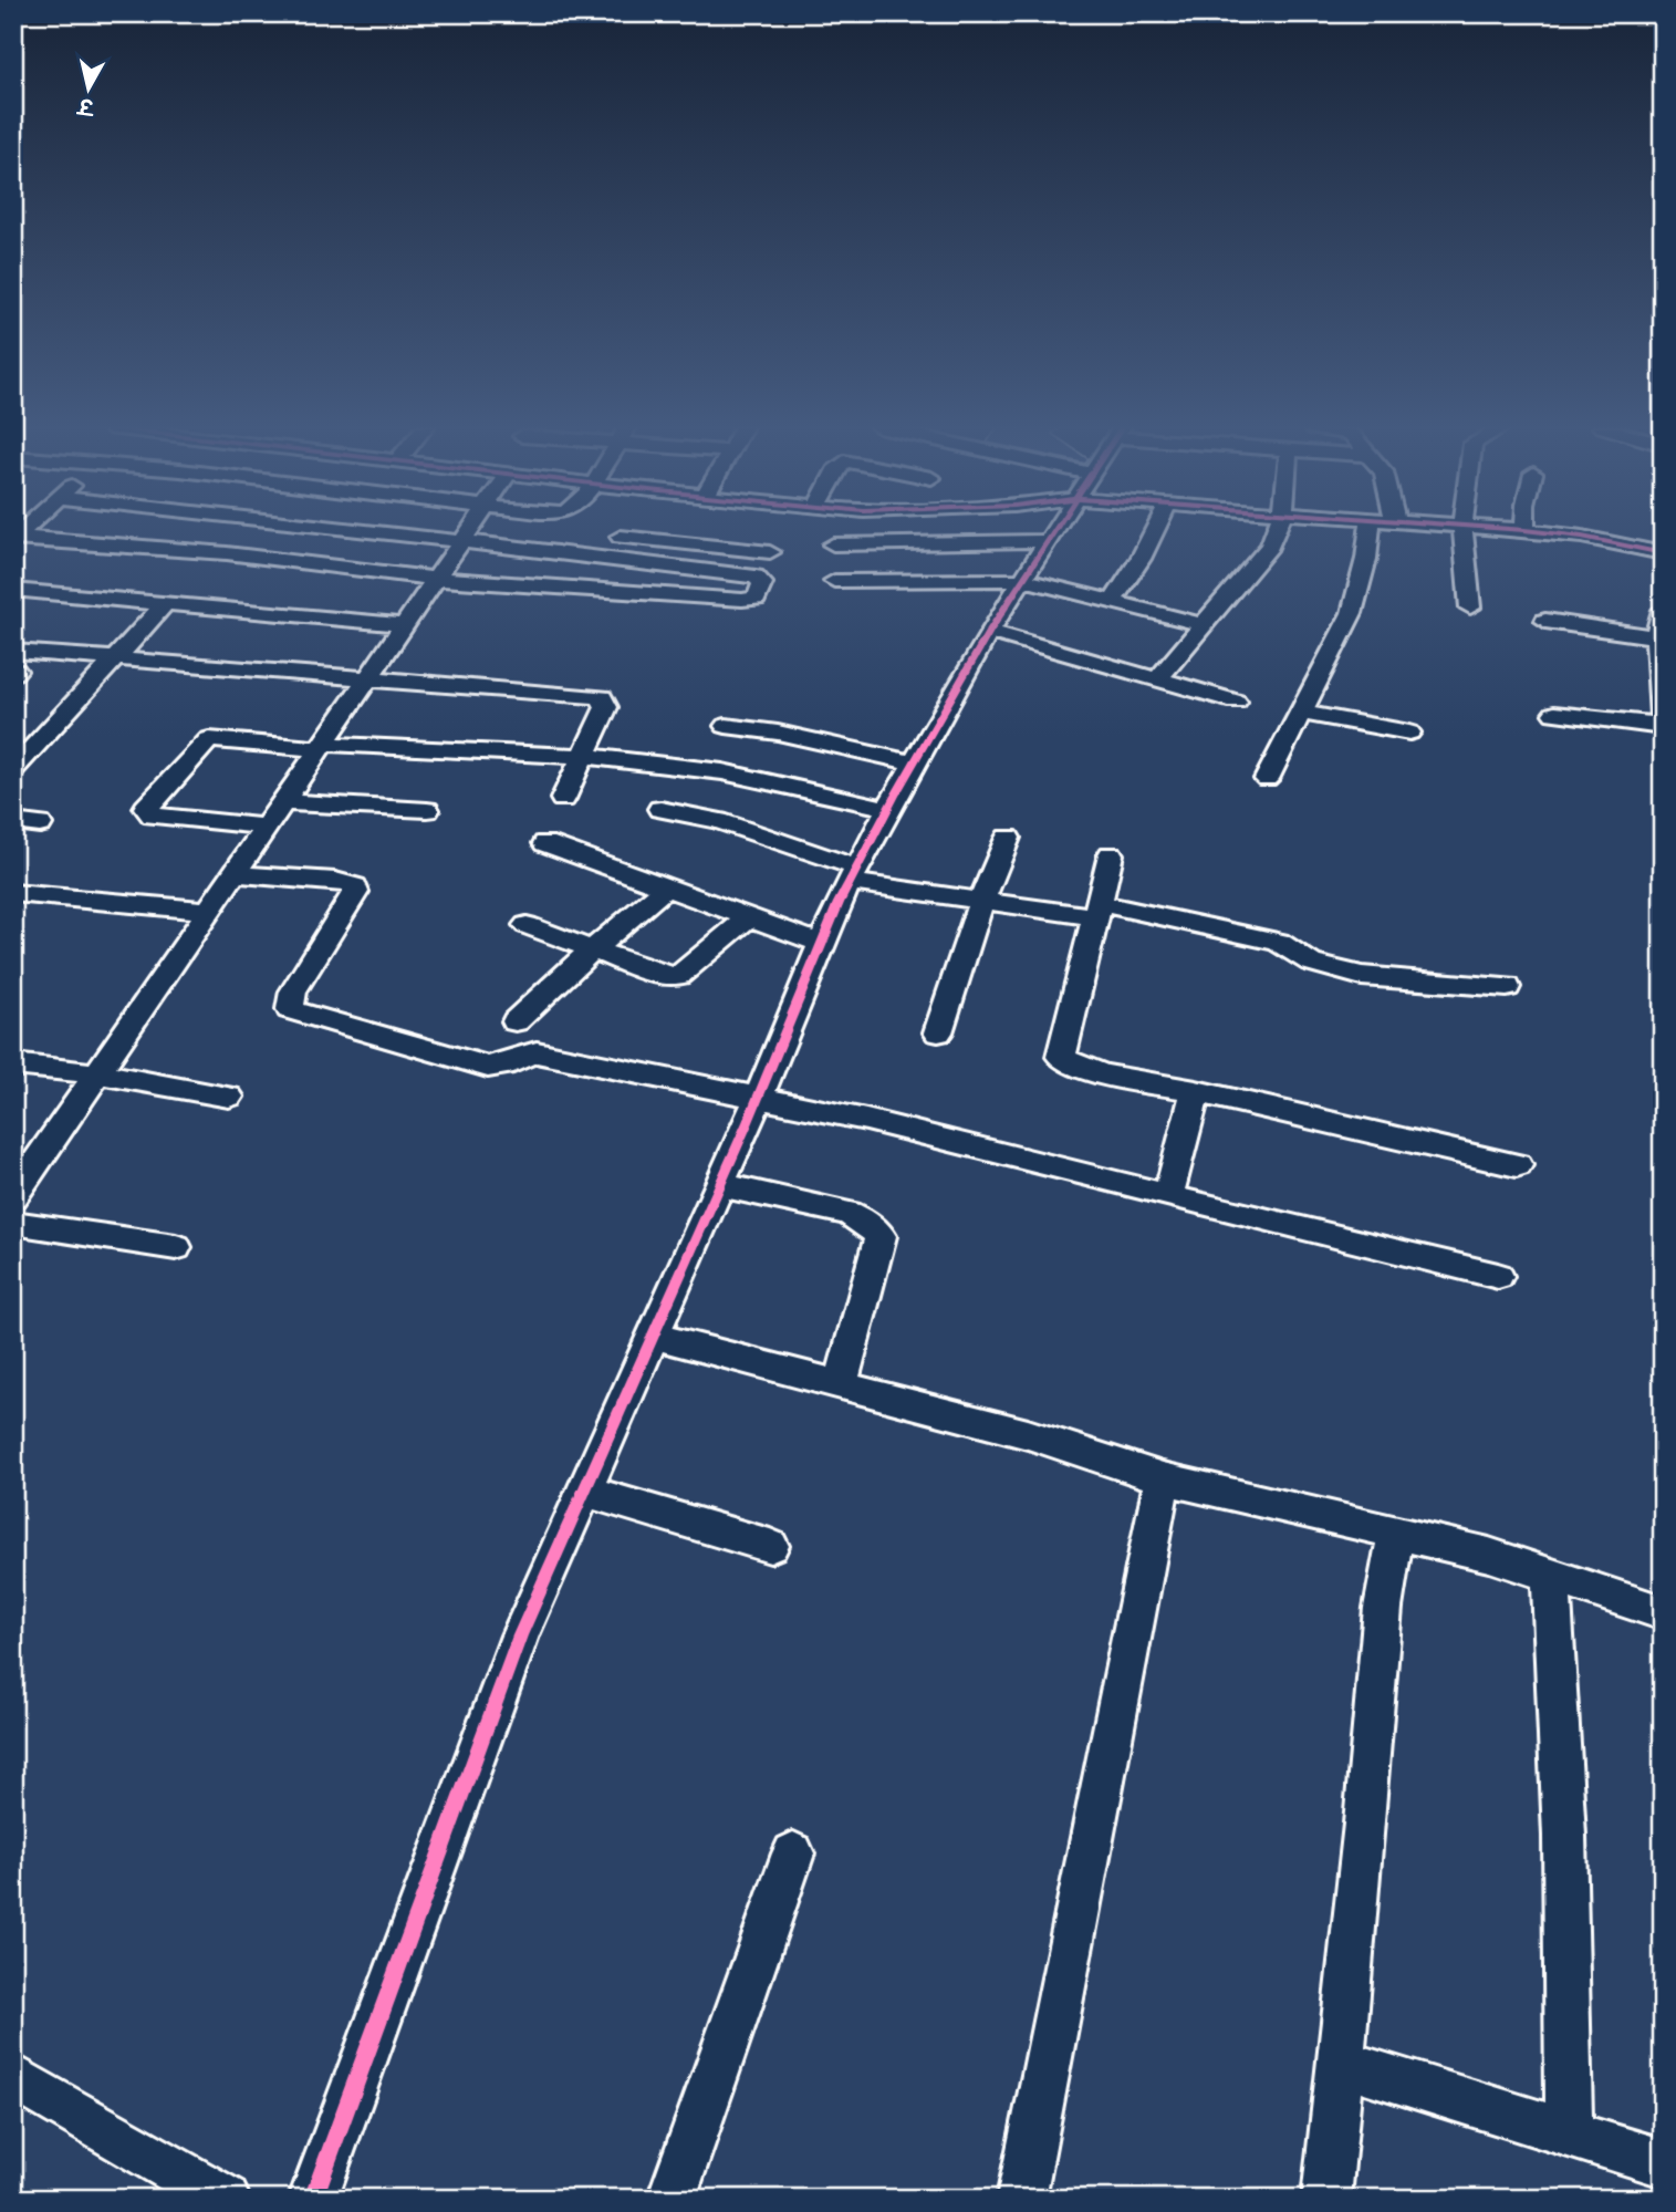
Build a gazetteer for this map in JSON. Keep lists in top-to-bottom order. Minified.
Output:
{"north":"bottom"}
